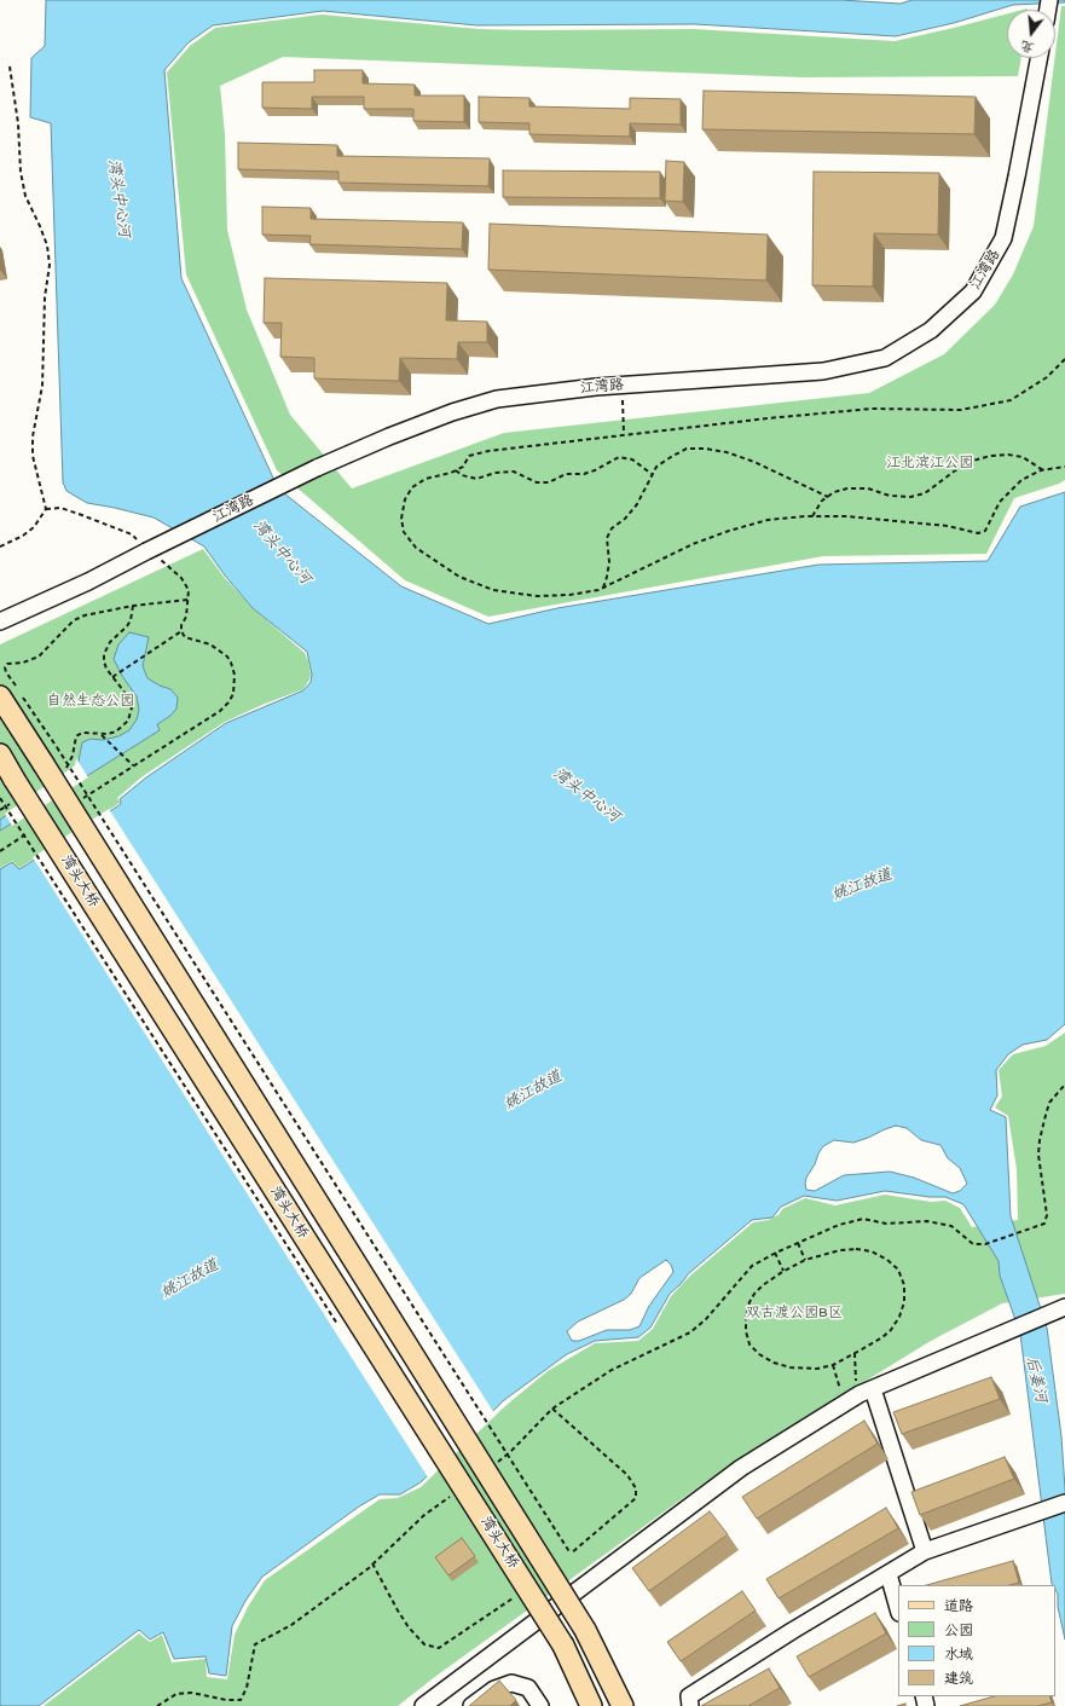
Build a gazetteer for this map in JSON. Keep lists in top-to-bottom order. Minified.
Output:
{"streets":{"main road":["湾头大桥"],"street":["江湾路"]},"water":["湾头中心河","姚江故道","后姜河"],"parks":["江北滨江公园","自然生态公园","双古渡公园B区"],"legend":["道路","公园","水域","建筑"],"north":"bottom"}
